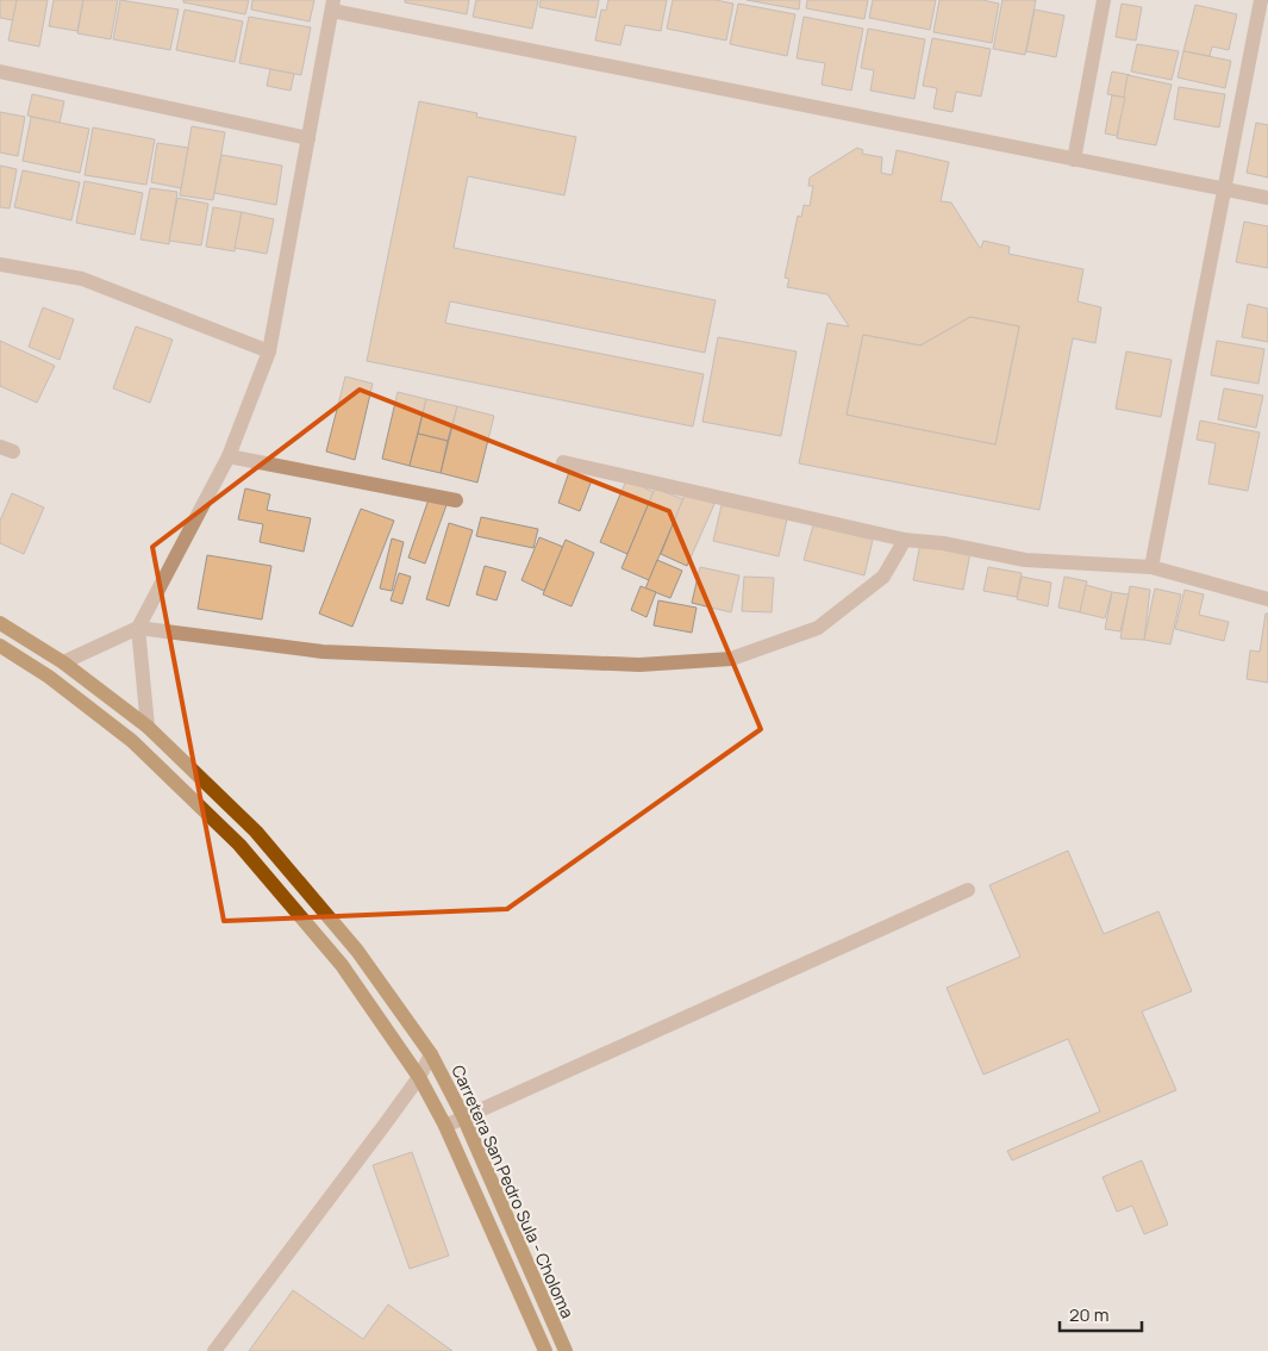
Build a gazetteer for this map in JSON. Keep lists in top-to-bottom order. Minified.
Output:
{"streets":{"main road":["Carretera San Pedro Sula - Choloma"]},"scale_bar":"20 m"}
